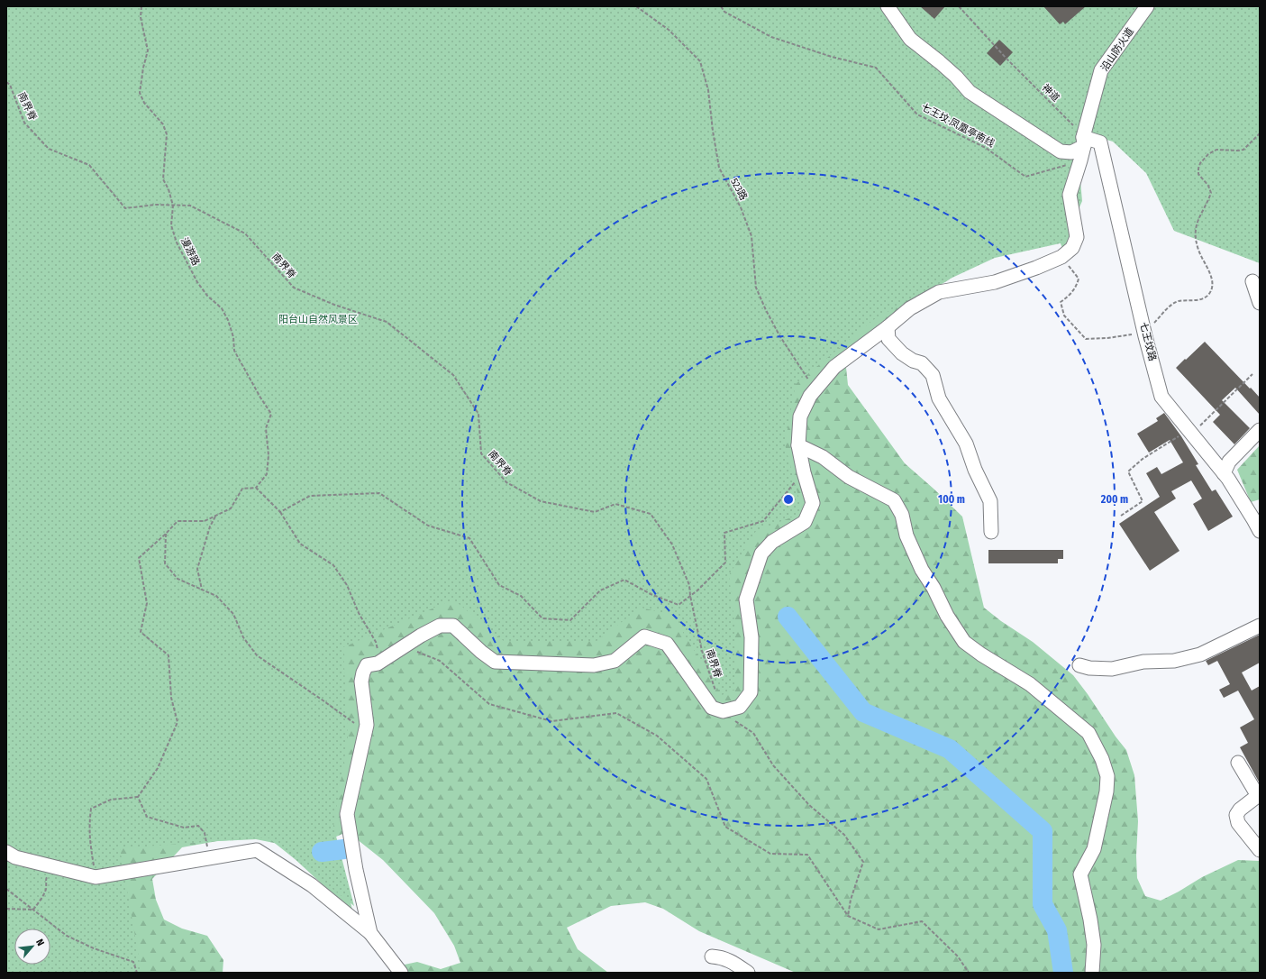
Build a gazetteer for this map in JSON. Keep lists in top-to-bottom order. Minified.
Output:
{"streets":{"street":["沿山防火道","七王坟路"],"path":["神道","南界脊","七王坟·凤凰亭南线","523路","漫游路"]},"crossings":[["沿山防火道","神道"],["沿山防火道","七王坟·凤凰亭南线"],["沿山防火道","七王坟路"],["神道","七王坟路"],["南界脊","漫游路"]],"parks":["阳台山自然风景区"],"north":"top right","rings":["100 m","200 m"]}
